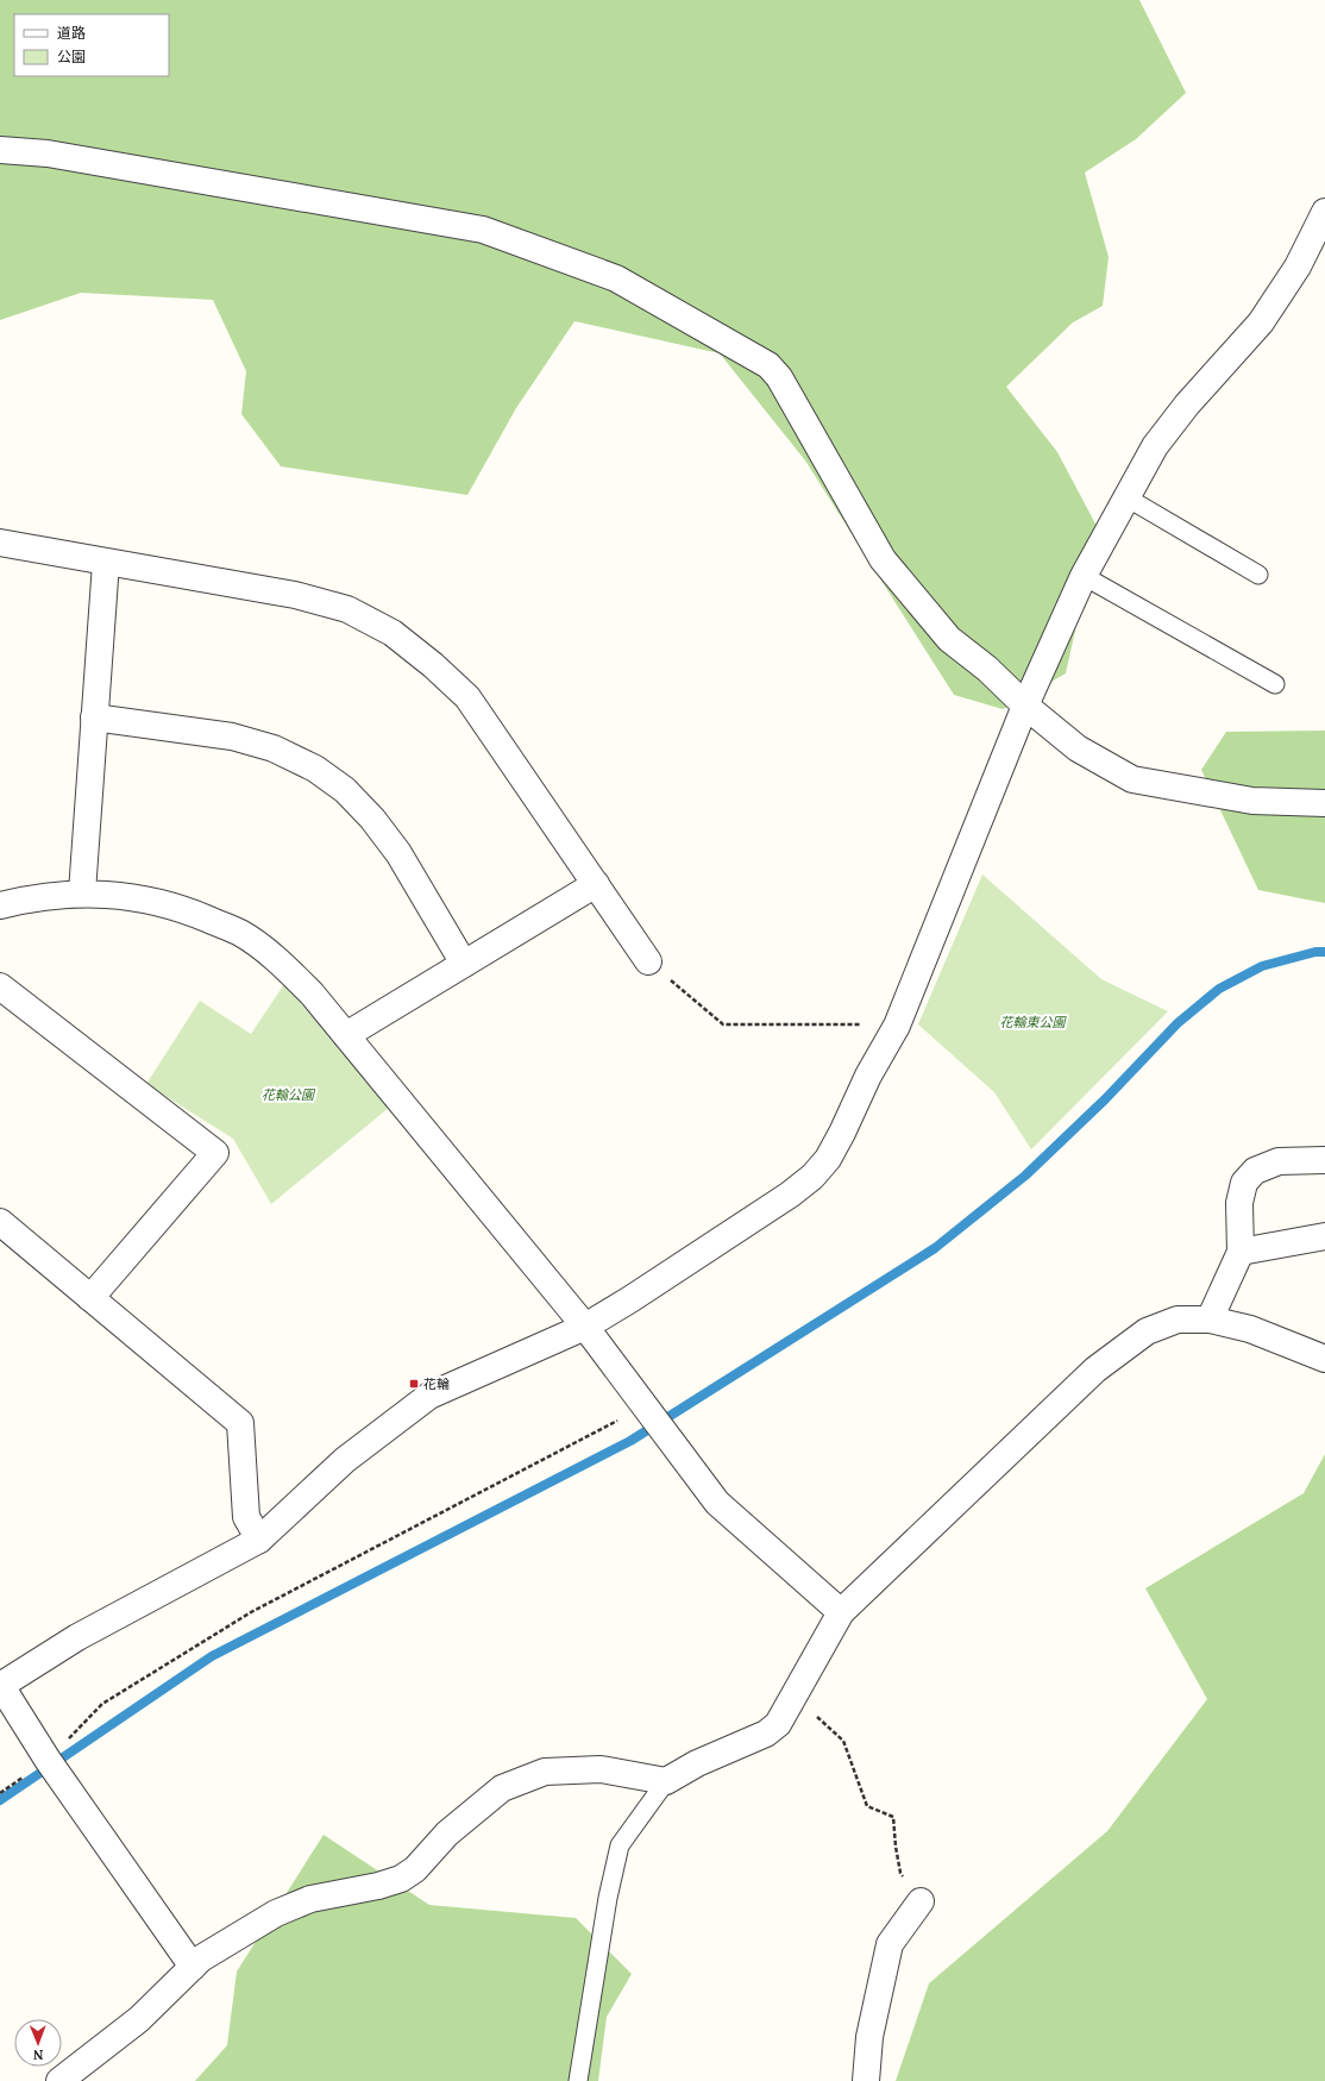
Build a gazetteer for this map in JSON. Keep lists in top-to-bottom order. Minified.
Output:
{"parks":["花輪東公園","花輪公園"],"places":{"transit":["花輪"]},"legend":["道路","公園"],"north":"bottom"}
